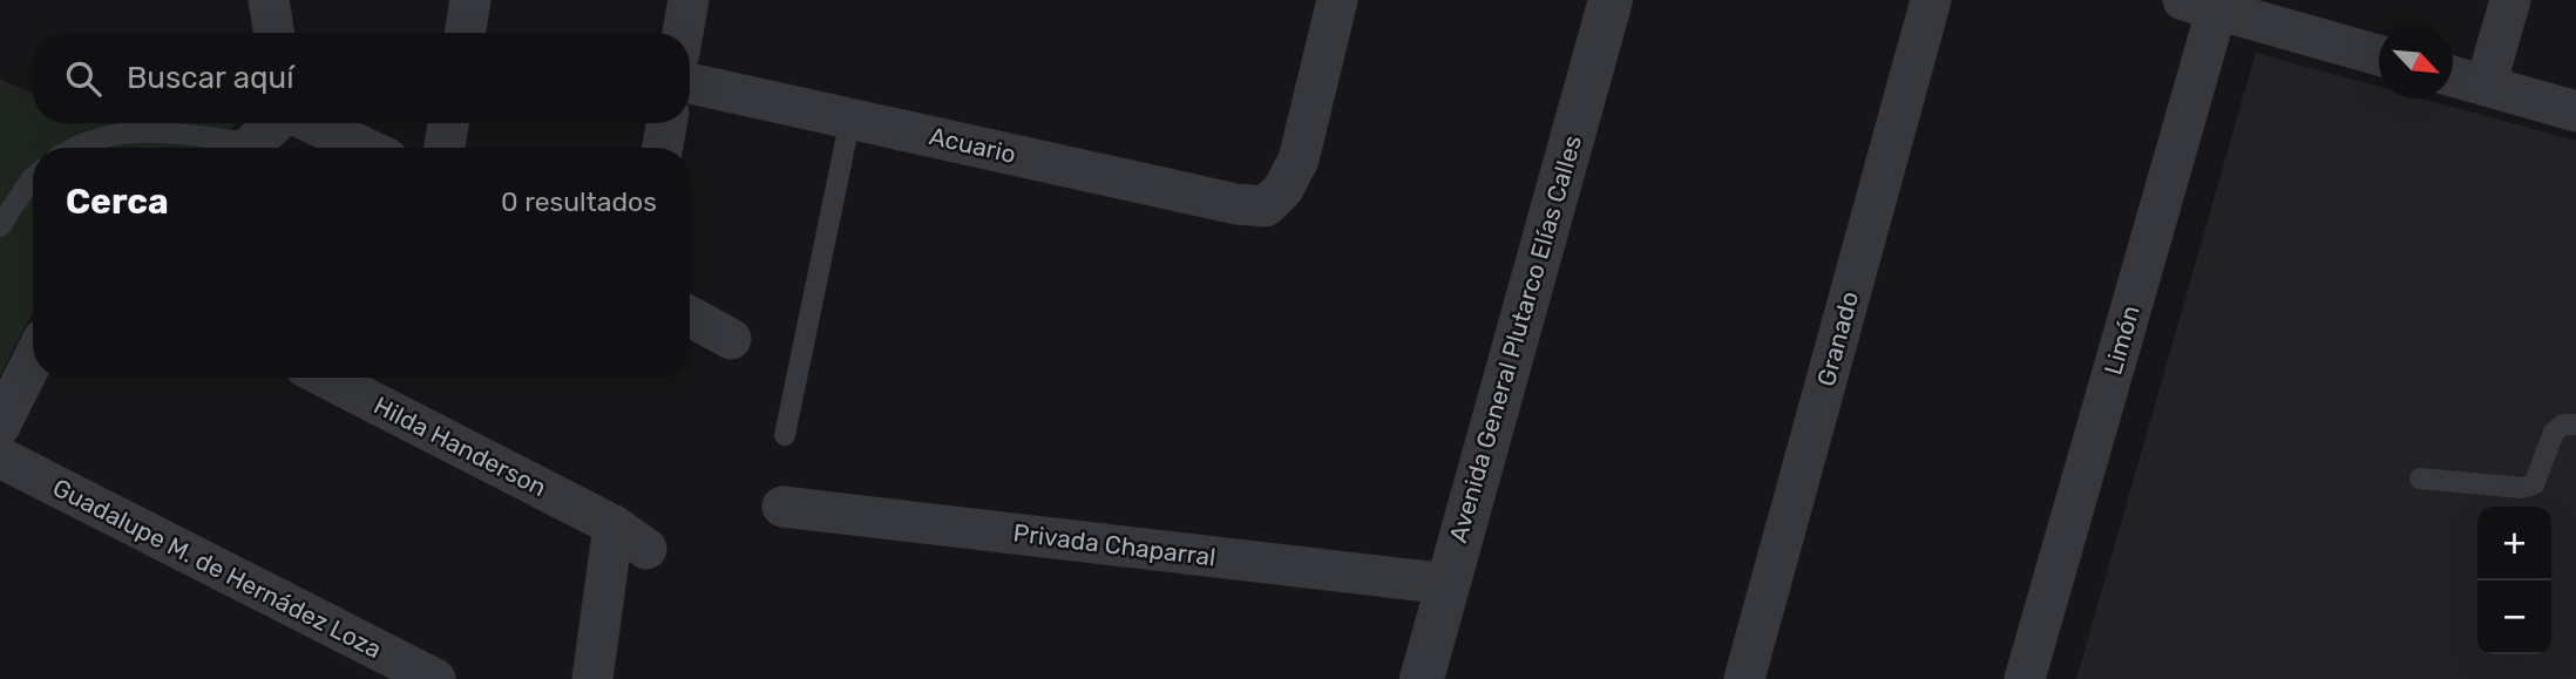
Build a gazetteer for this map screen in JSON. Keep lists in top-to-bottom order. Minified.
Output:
{"streets":{"street":["Acuario","Avenida General Plutarco Elías Calles","Granado","Limón","Hilda Handerson","Privada Chaparral","Guadalupe M. de Hernádez Loza"]},"crossings":[["Avenida General Plutarco Elías Calles","Privada Chaparral"]],"north":"bottom right","page":{"search":"Buscar aquí","heading":["Cerca","0 resultados"],"map_buttons":["+","−"]}}
